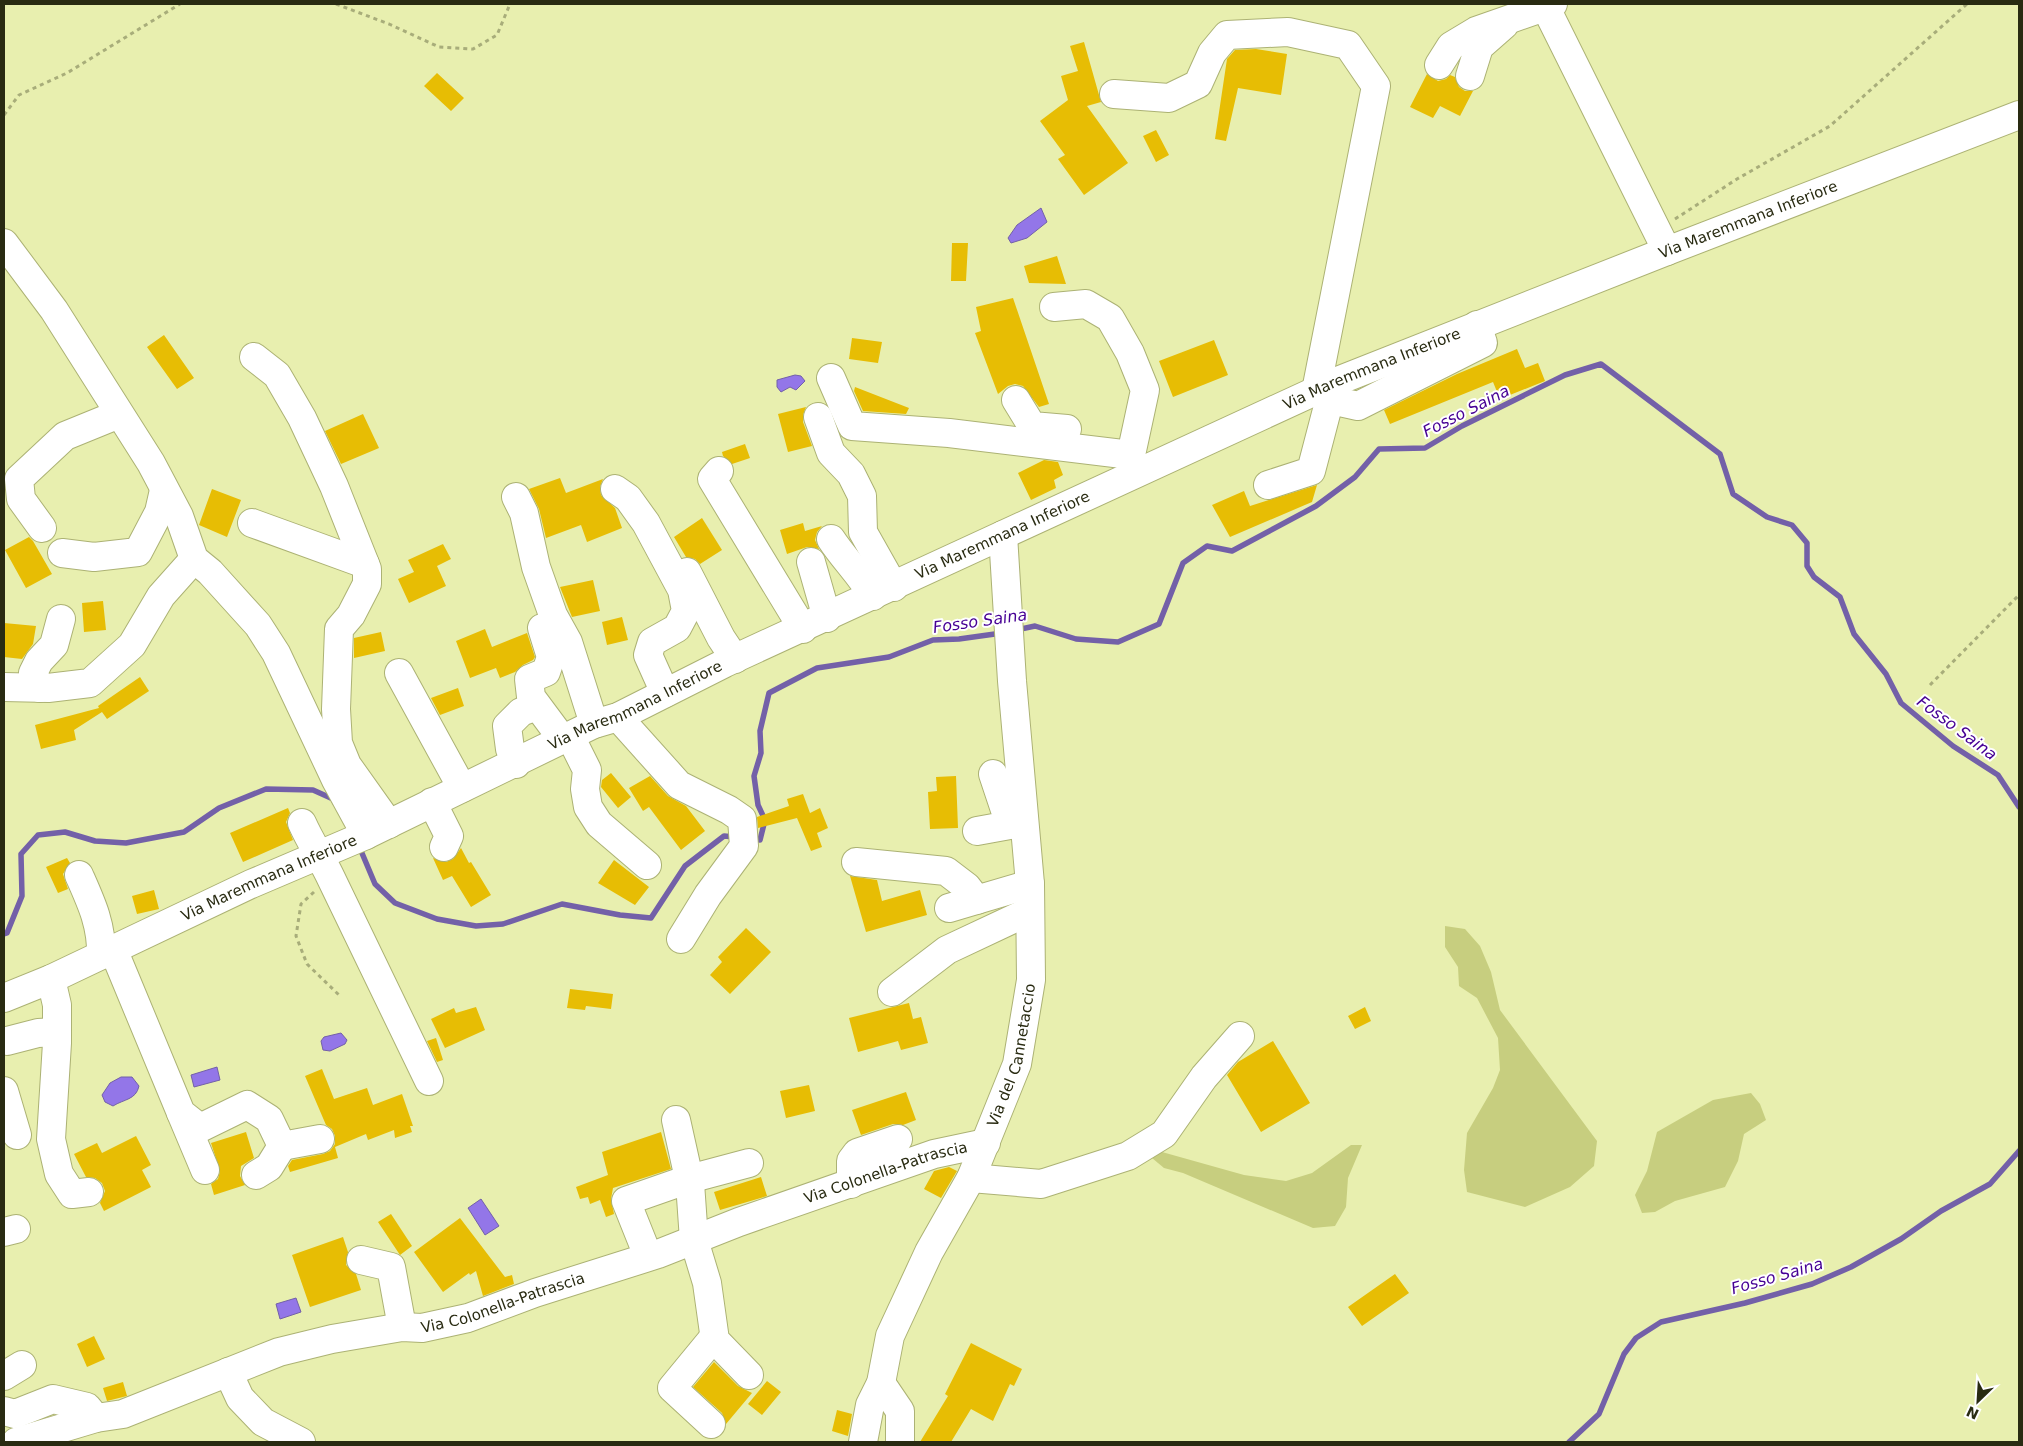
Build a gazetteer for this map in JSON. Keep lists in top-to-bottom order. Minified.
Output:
{"streets":{"main road":["Via Maremmana Inferiore","Via del Cannetaccio","Via Colonella-Patrascia"]},"crossings":[["Via Maremmana Inferiore","Via del Cannetaccio"],["Via del Cannetaccio","Via Colonella-Patrascia"]],"water":["Fosso Saina"],"north":"bottom left"}
